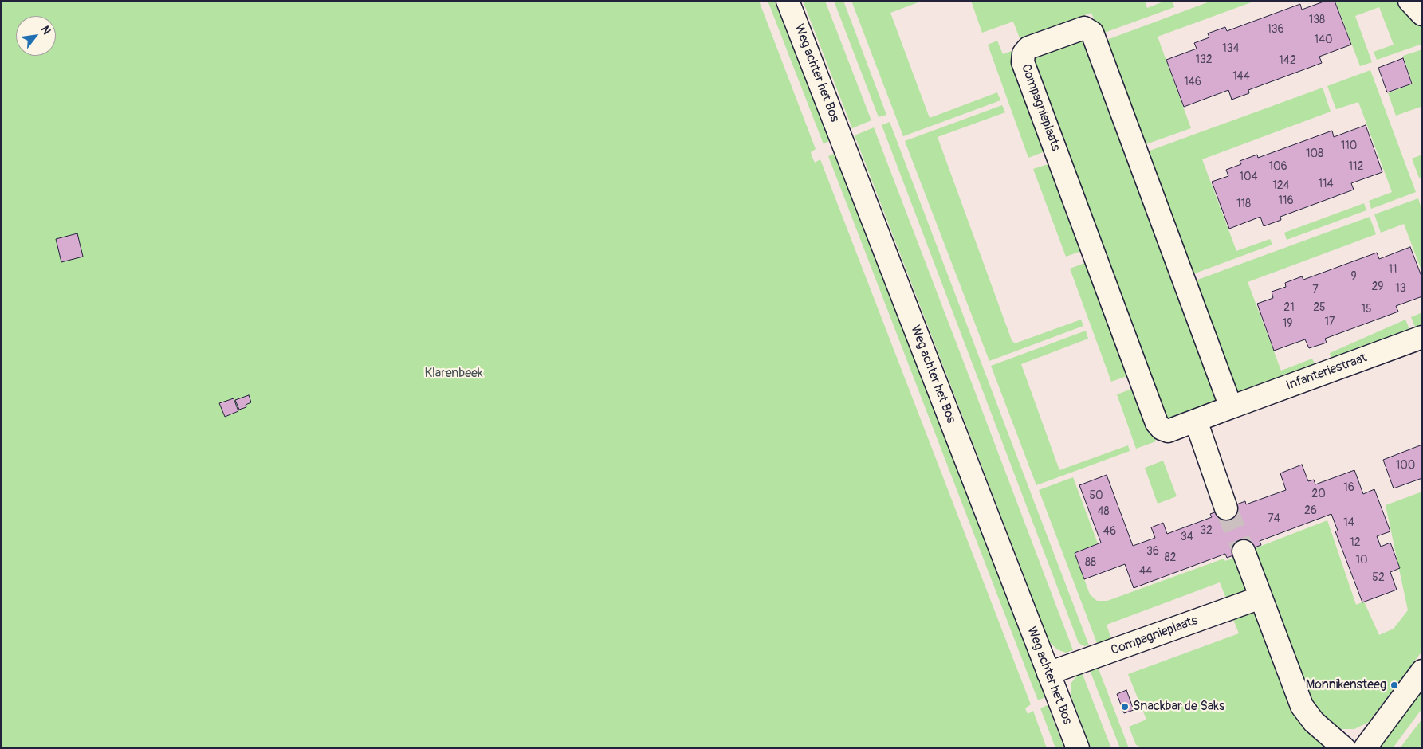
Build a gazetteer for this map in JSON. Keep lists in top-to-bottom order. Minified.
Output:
{"streets":{"street":["Weg achter het Bos","Compagnieplaats","Infanteriestraat"]},"crossings":[["Weg achter het Bos","Compagnieplaats"],["Compagnieplaats","Infanteriestraat"]],"parks":["Klarenbeek"],"places":["Monnikensteeg","Snackbar de Saks"],"house_numbers":["138","136","140","134","132","142","144","146","110","108","106","112","104","114","124","116","118","11","9","29","13","7","21","25","15","17","19","100","16","20","50","26","48","74","14","32","46","34","12","36","82","10","88","44","52"],"north":"top right"}
